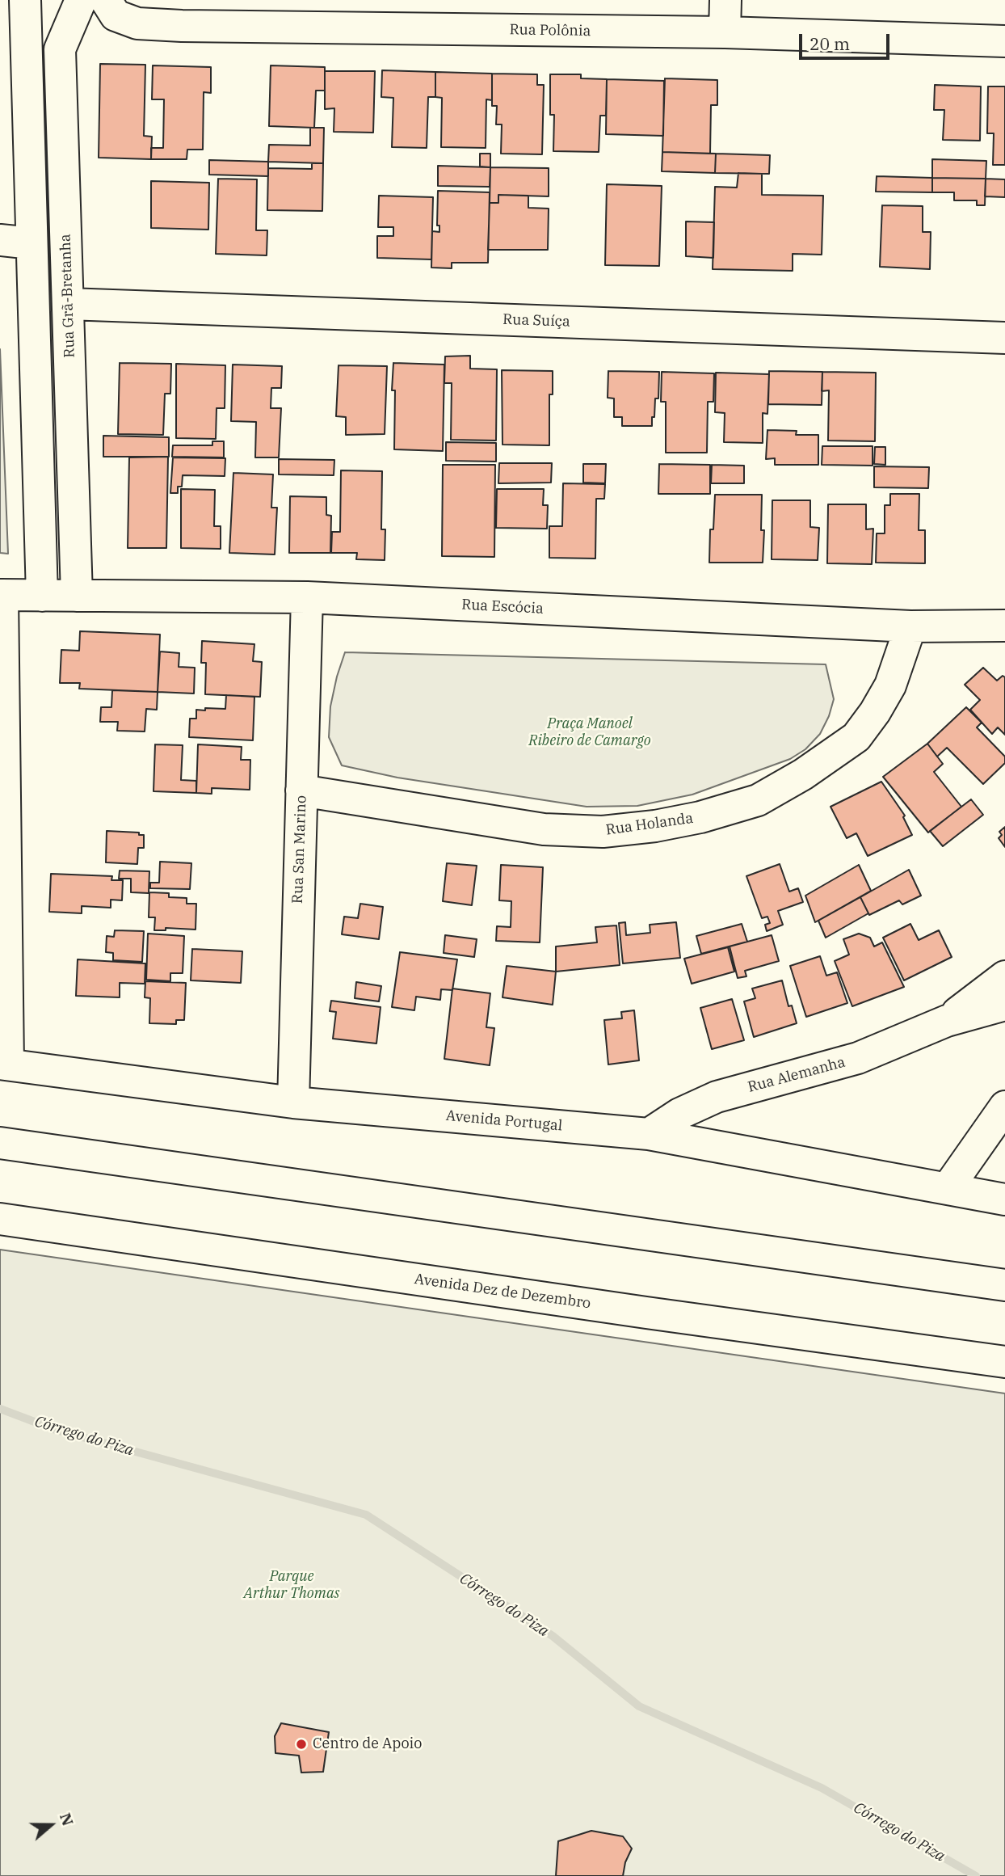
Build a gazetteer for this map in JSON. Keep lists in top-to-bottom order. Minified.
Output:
{"streets":{"main road":["Rua Polônia","Rua Grã-Bretanha","Rua Suíça","Rua Escócia","Rua Holanda","Rua San Marino","Rua Alemanha","Avenida Portugal","Avenida Dez de Dezembro"]},"crossings":[["Rua Grã-Bretanha","Rua Suíça"],["Rua Grã-Bretanha","Rua Escócia"],["Rua Escócia","Rua Holanda"],["Rua Escócia","Rua San Marino"],["Rua Holanda","Rua San Marino"],["Rua San Marino","Avenida Portugal"],["Rua Alemanha","Avenida Portugal"]],"water":["Córrego do Piza"],"parks":["Praça Manoel Ribeiro de Camargo","Parque Arthur Thomas"],"places":["Centro de Apoio"],"scale_bar":"20 m","north":"right"}
